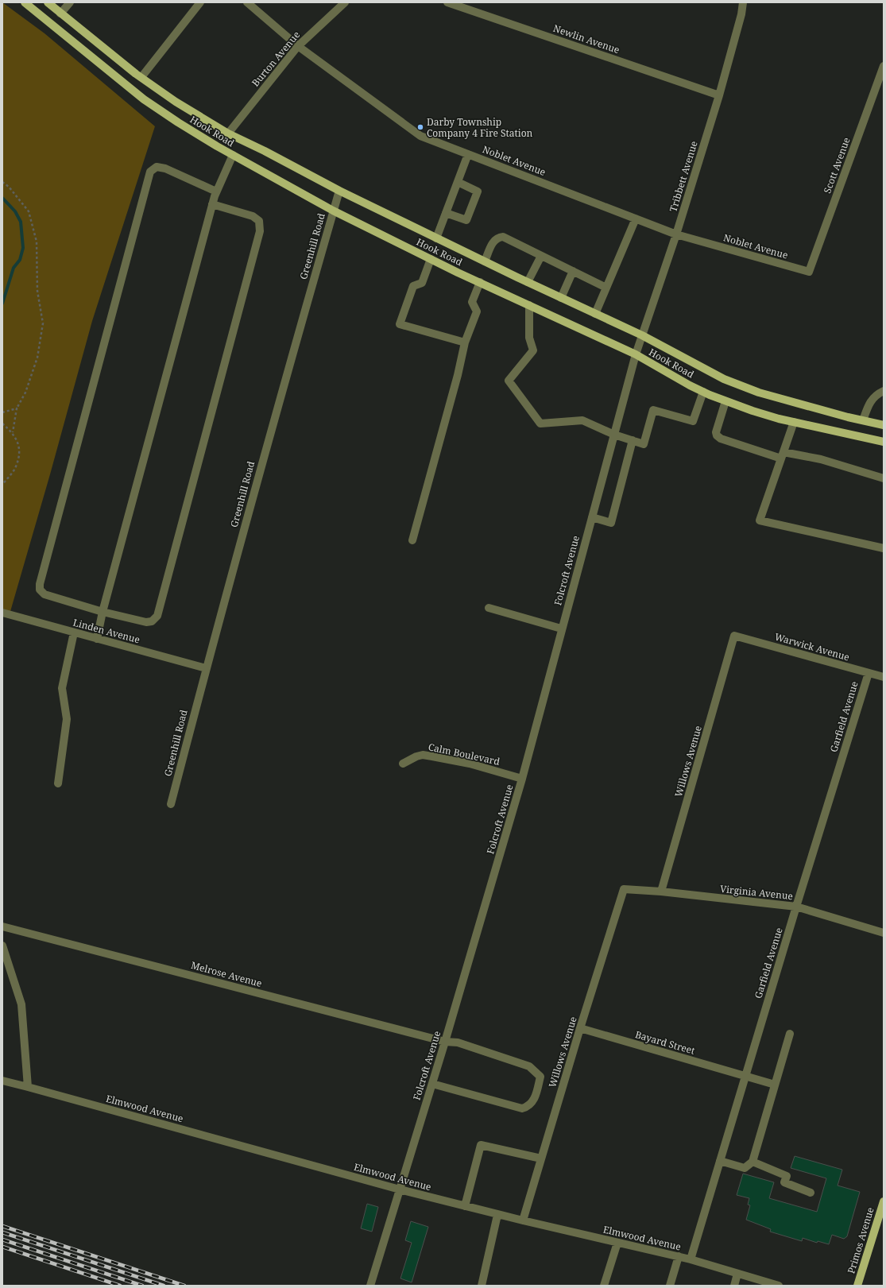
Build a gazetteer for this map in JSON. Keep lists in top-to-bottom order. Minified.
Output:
{"streets":{"main road":["Hook Road","Primos Avenue"],"street":["Newlin Avenue","Burton Avenue","Noblet Avenue","Scott Avenue","Tribbett Avenue","Greenhill Road","Folcroft Avenue","Linden Avenue","Warwick Avenue","Garfield Avenue","Calm Boulevard","Willows Avenue","Virginia Avenue","Melrose Avenue","Bayard Street","Elmwood Avenue"]},"crossings":[["Newlin Avenue","Tribbett Avenue"],["Burton Avenue","Hook Road"],["Burton Avenue","Noblet Avenue"],["Hook Road","Tribbett Avenue"],["Hook Road","Greenhill Road"],["Hook Road","Folcroft Avenue"],["Noblet Avenue","Scott Avenue"],["Noblet Avenue","Tribbett Avenue"],["Tribbett Avenue","Folcroft Avenue"],["Greenhill Road","Linden Avenue"],["Folcroft Avenue","Calm Boulevard"],["Folcroft Avenue","Melrose Avenue"],["Folcroft Avenue","Elmwood Avenue"],["Warwick Avenue","Garfield Avenue"],["Warwick Avenue","Willows Avenue"],["Garfield Avenue","Virginia Avenue"],["Garfield Avenue","Bayard Street"],["Garfield Avenue","Elmwood Avenue"],["Willows Avenue","Virginia Avenue"],["Willows Avenue","Bayard Street"],["Willows Avenue","Elmwood Avenue"]],"places":["Darby Township Company 4 Fire Station"]}
